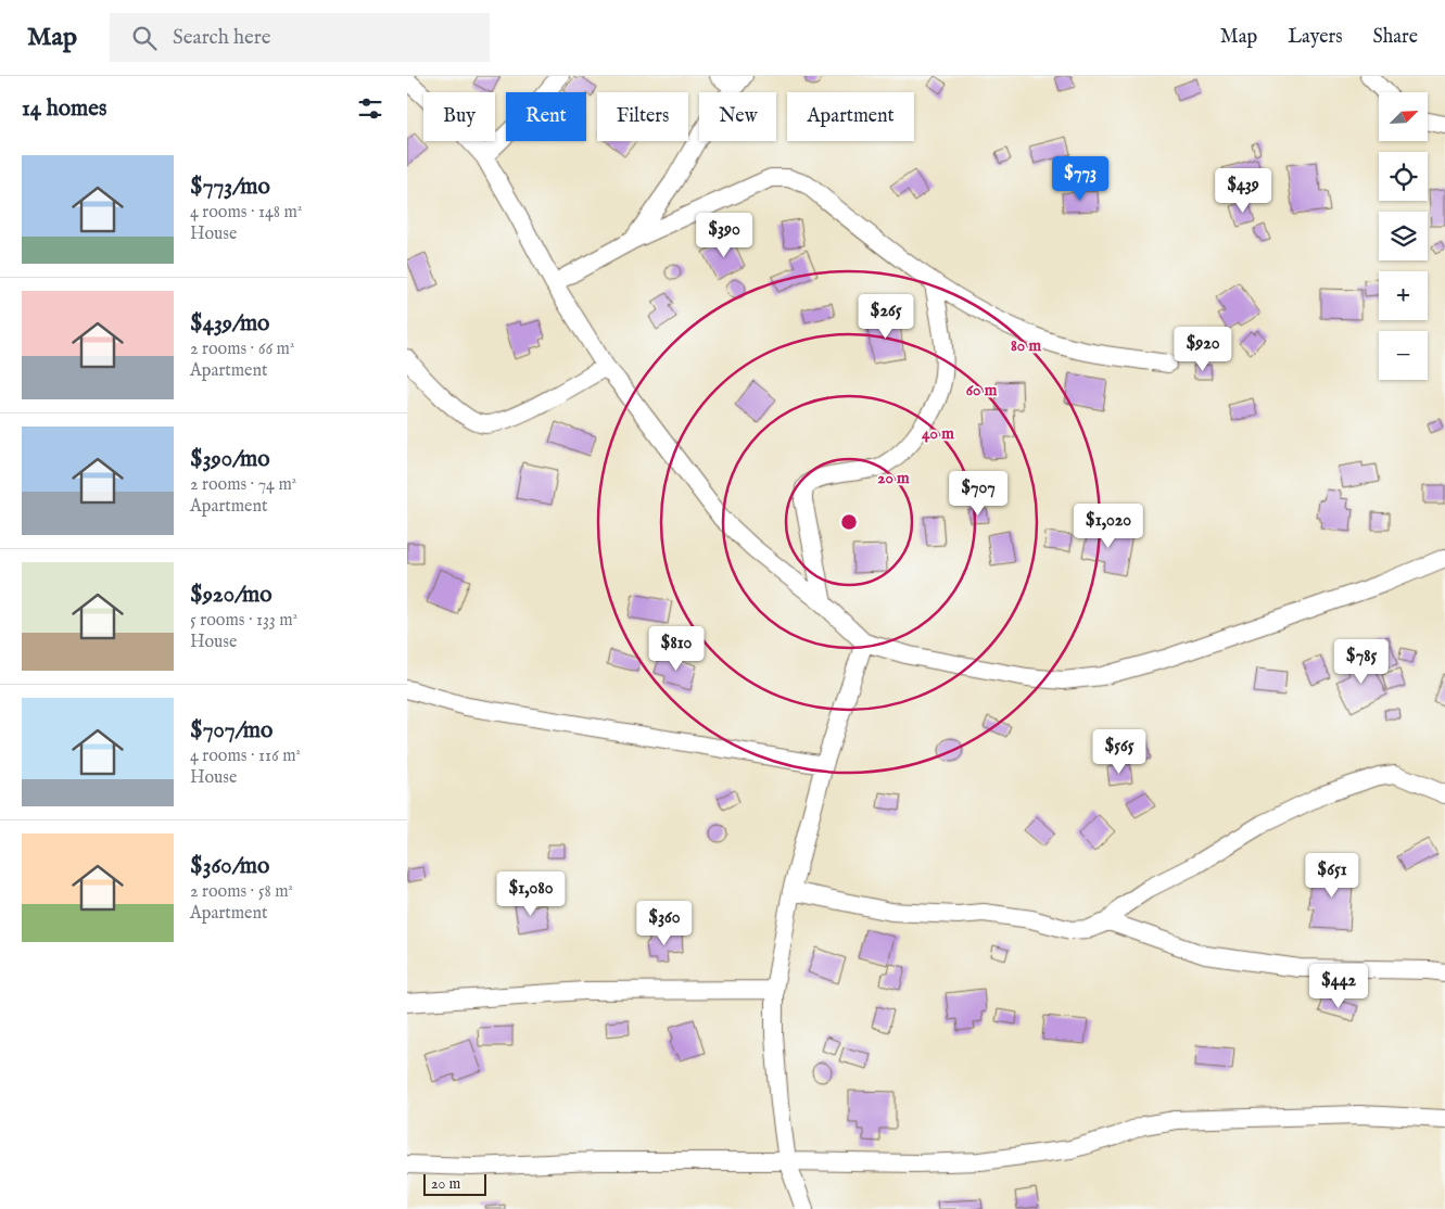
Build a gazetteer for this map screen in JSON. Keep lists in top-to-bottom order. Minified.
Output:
{"scale_bar":"20 m","north":"top right","page":{"header":"Map","search":"Search here","nav":["Map","Layers","Share"],"heading":"14 homes","map_buttons":["+","−"],"chip":["Buy","Rent","Filters","New","Apartment"],"list":[{"name":"$773/mo","note":"4 rooms · 148 m² · House"},{"name":"$439/mo","note":"2 rooms · 66 m² · Apartment"},{"name":"$390/mo","note":"2 rooms · 74 m² · Apartment"},{"name":"$920/mo","note":"5 rooms · 133 m² · House"},{"name":"$707/mo","note":"4 rooms · 116 m² · House"},{"name":"$360/mo","note":"2 rooms · 58 m² · Apartment"}],"price":["$773","$439","$390","$265","$920","$707","$1,020","$810","$785","$565","$651","$1,080","$360","$442"],"scale":"20 m"},"rings":["80 m","60 m","40 m","20 m"]}
